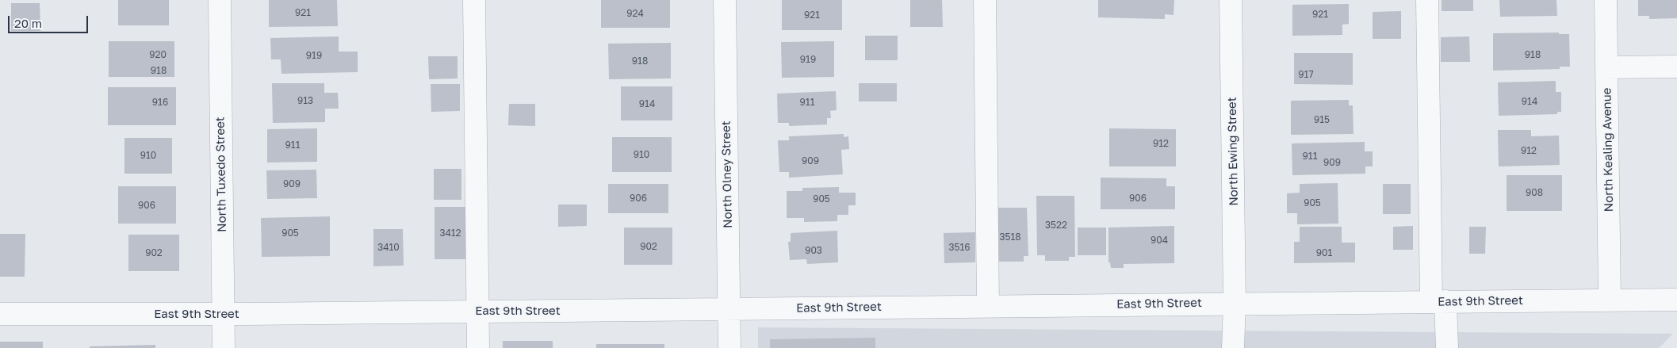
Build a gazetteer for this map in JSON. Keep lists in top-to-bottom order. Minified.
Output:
{"streets":{"street":["North Kealing Avenue","North Ewing Street","North Tuxedo Street","North Olney Street","East 9th Street"]},"crossings":[["North Kealing Avenue","East 9th Street"],["North Ewing Street","East 9th Street"],["North Tuxedo Street","East 9th Street"],["North Olney Street","East 9th Street"]],"house_numbers":["921","924","921","921","920","918","919","919","918","918","917","913","914","916","911","914","915","912","911","912","910","910","911","909","909","909","908","906","906","905","905","906","3522","905","3412","3518","904","902","3410","3516","903","902","901"],"scale_bar":"20 m"}
